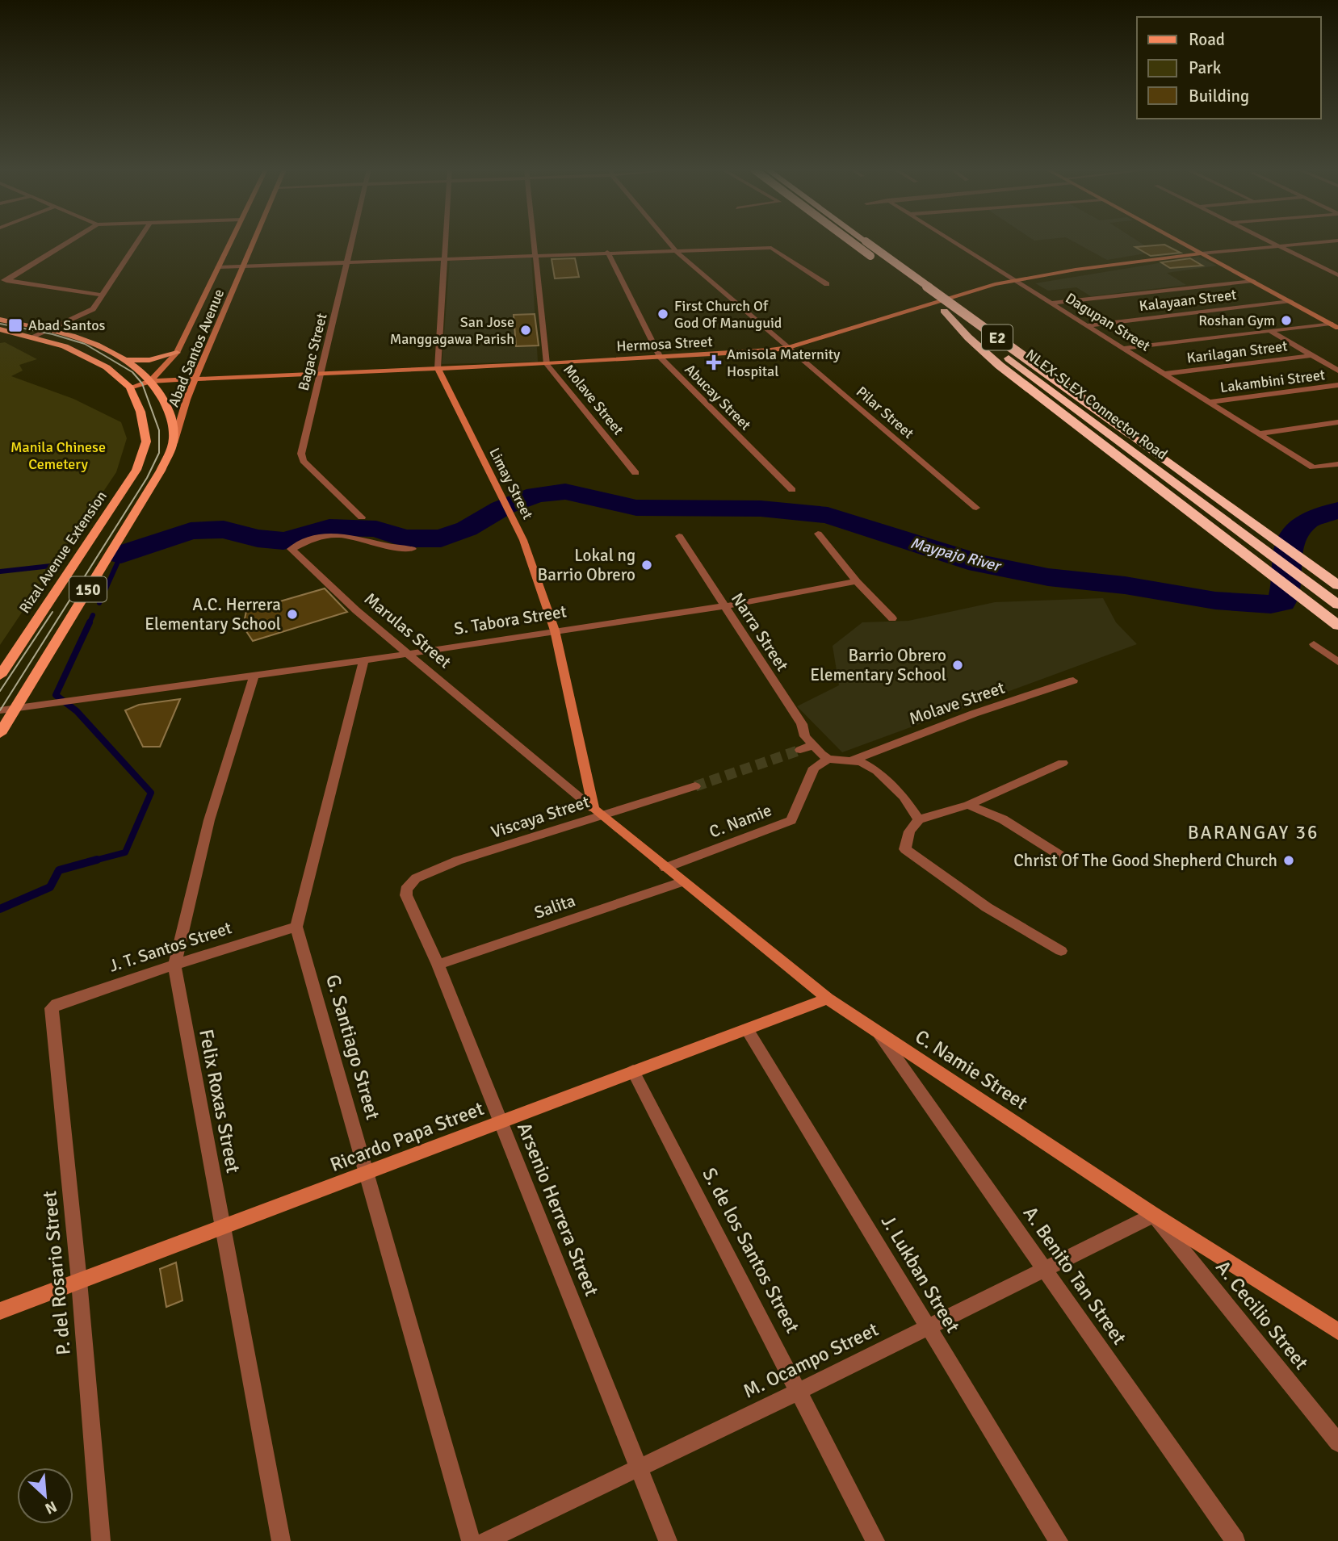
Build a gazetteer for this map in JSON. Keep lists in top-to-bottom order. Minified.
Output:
{"streets":{"highway":["E2","NLEX-SLEX Connector Road"],"main road":["Rizal Avenue Extension","150"],"street":["Kalayaan Street","Dagupan Street","Hermosa Street","Abad Santos Avenue","Bagac Street","Karilagan Street","Lakambini Street","Abucay Street","Molave Street","Pilar Street","Limay Street","S. Tabora Street","Marulas Street","Narra Street","Viscaya Street","C. Namie","Salita","J. T. Santos Street","G. Santiago Street","C. Namie Street","Felix Roxas Street","Ricardo Papa Street","Arsenio Herrera Street","S. de los Santos Street","P. del Rosario Street","J. Lukban Street","A. Benito Tan Street","A. Cecilio Street","M. Ocampo Street"]},"crossings":[["Kalayaan Street","Dagupan Street"],["Dagupan Street","Hermosa Street"],["Dagupan Street","Karilagan Street"],["Dagupan Street","Lakambini Street"],["Hermosa Street","Abad Santos Avenue"],["Hermosa Street","Bagac Street"],["Hermosa Street","Abucay Street"],["Hermosa Street","Molave Street"],["Hermosa Street","Pilar Street"],["Hermosa Street","Limay Street"],["Abad Santos Avenue","Rizal Avenue Extension"],["Abad Santos Avenue","150"],["Limay Street","S. Tabora Street"],["Limay Street","Marulas Street"],["Limay Street","Viscaya Street"],["Limay Street","C. Namie Street"],["Rizal Avenue Extension","150"],["150","S. Tabora Street"],["S. Tabora Street","Marulas Street"],["S. Tabora Street","Narra Street"],["S. Tabora Street","G. Santiago Street"],["S. Tabora Street","Felix Roxas Street"],["Marulas Street","Viscaya Street"],["Marulas Street","C. Namie Street"],["Narra Street","C. Namie"],["Viscaya Street","C. Namie Street"],["Viscaya Street","Arsenio Herrera Street"],["C. Namie","C. Namie Street"],["Salita","C. Namie Street"],["Salita","Arsenio Herrera Street"],["J. T. Santos Street","G. Santiago Street"],["J. T. Santos Street","Felix Roxas Street"],["J. T. Santos Street","P. del Rosario Street"],["G. Santiago Street","Ricardo Papa Street"],["C. Namie Street","Ricardo Papa Street"],["C. Namie Street","A. Benito Tan Street"],["C. Namie Street","A. Cecilio Street"],["C. Namie Street","M. Ocampo Street"],["Felix Roxas Street","Ricardo Papa Street"],["Ricardo Papa Street","Arsenio Herrera Street"],["Ricardo Papa Street","S. de los Santos Street"],["Ricardo Papa Street","P. del Rosario Street"],["Ricardo Papa Street","J. Lukban Street"],["Arsenio Herrera Street","M. Ocampo Street"],["S. de los Santos Street","M. Ocampo Street"],["J. Lukban Street","M. Ocampo Street"],["A. Benito Tan Street","M. Ocampo Street"],["A. Cecilio Street","M. Ocampo Street"]],"districts":["BARANGAY 36"],"water":["Maypajo River"],"parks":["Manila Chinese Cemetery"],"places":{"other":["First Church Of God Of Manuguid","Roshan Gym","San Jose Manggagawa Parish","Lokal ng Barrio Obrero","A.C. Herrera Elementary School","Barrio Obrero Elementary School","Christ Of The Good Shepherd Church"],"transit":["Abad Santos"],"health":["Amisola Maternity Hospital"]},"legend":["Road","Park","Building"],"north":"bottom right"}
